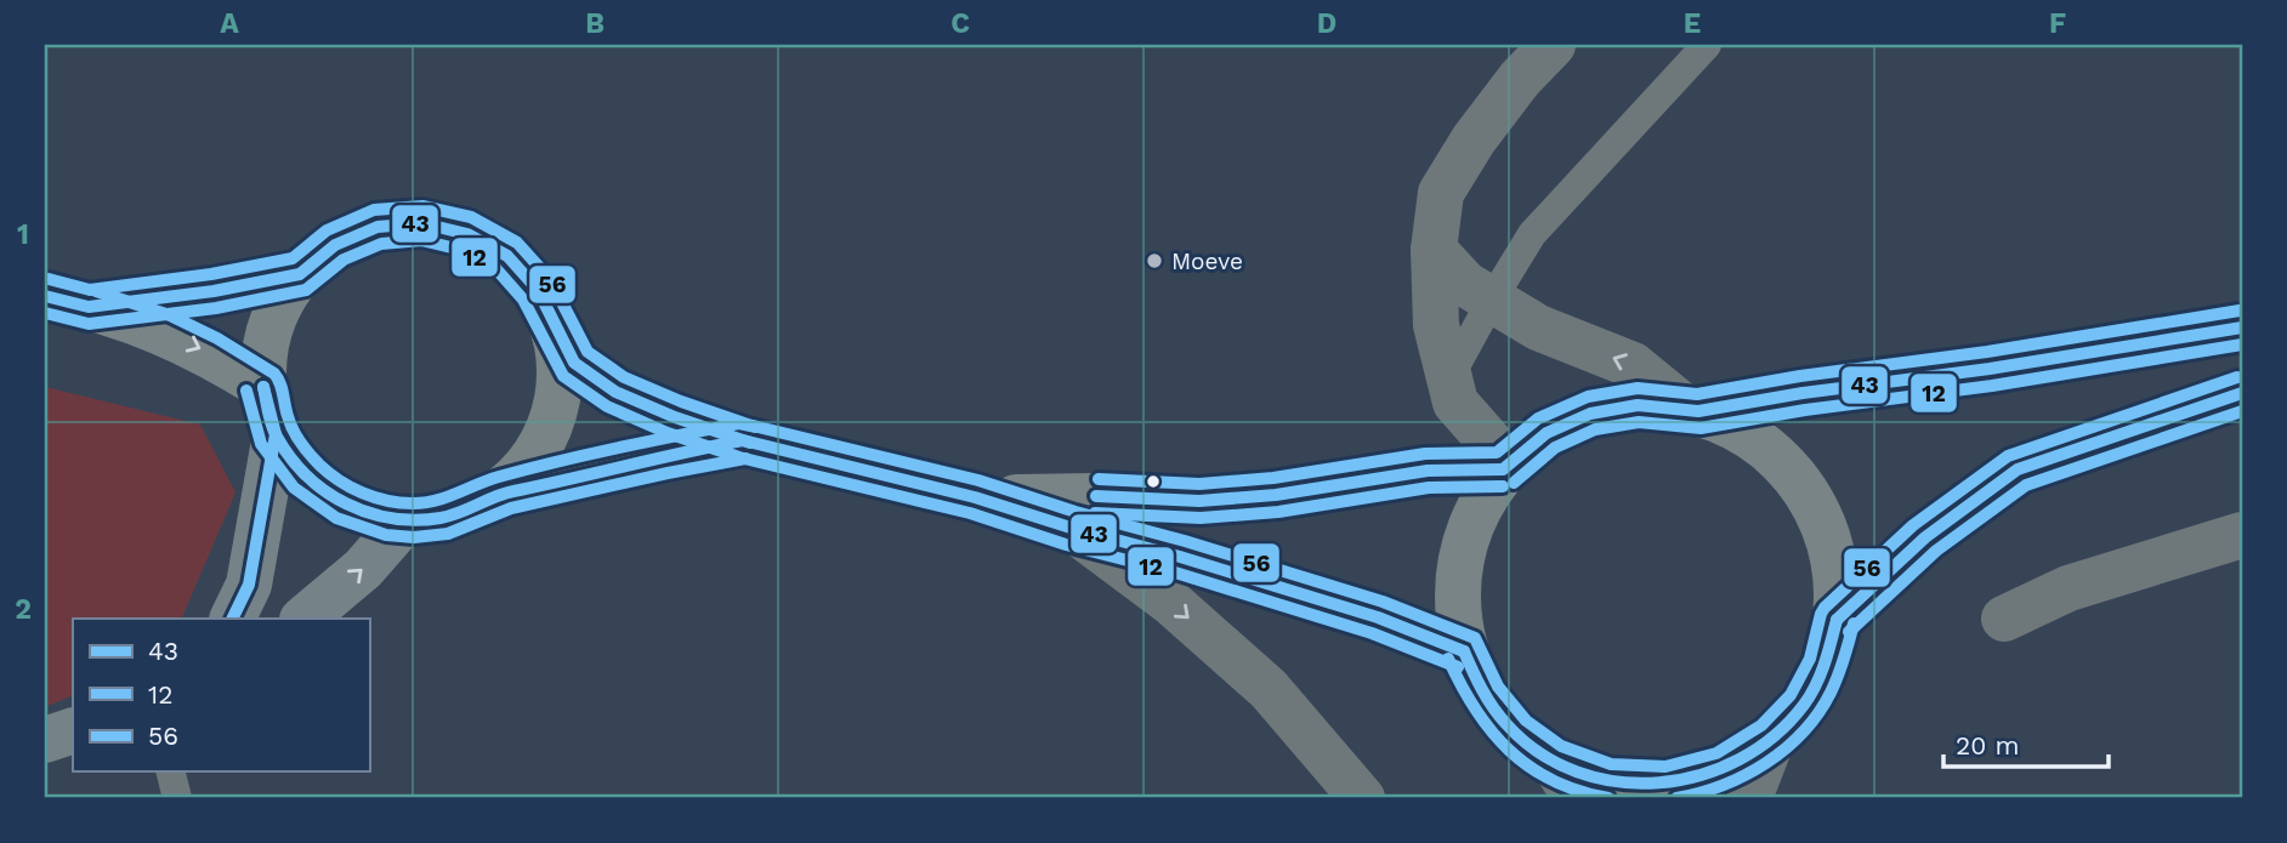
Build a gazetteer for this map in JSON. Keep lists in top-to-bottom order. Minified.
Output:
{"places":["Moeve"],"lines":["transit line 56","transit line 43","transit line 12"],"legend":["43","12","56"],"scale_bar":"20 m","grid":{"columns":["A","B","C","D","E","F"],"rows":["1","2"]}}
